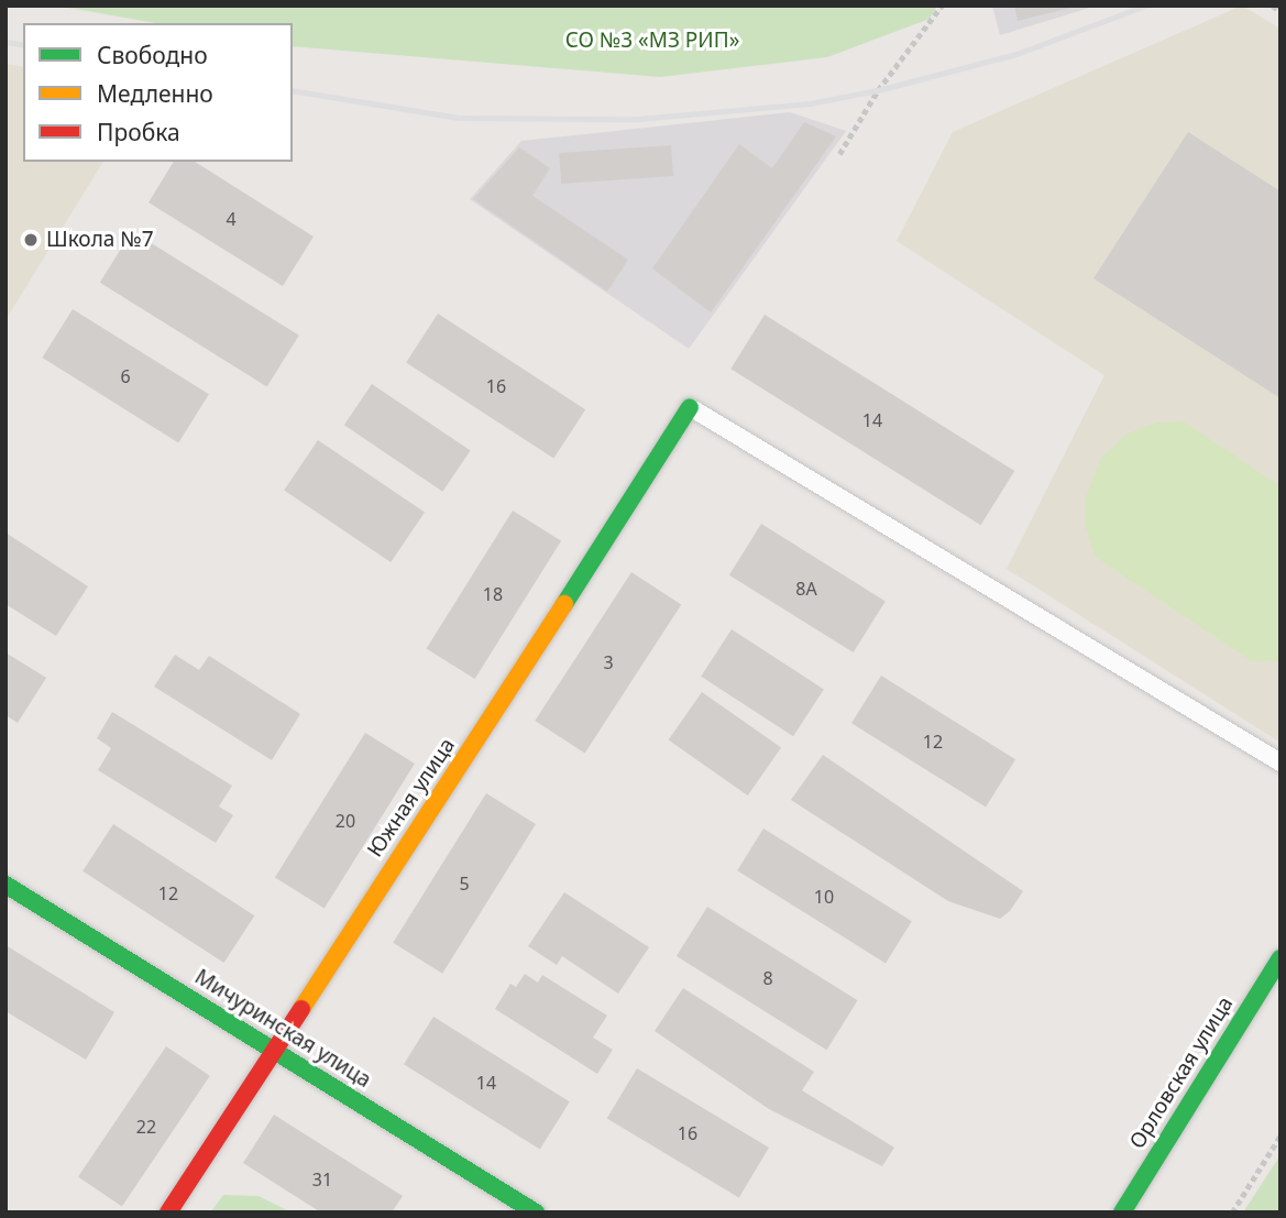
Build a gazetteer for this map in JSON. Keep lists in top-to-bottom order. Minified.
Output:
{"streets":{"street":["Южная улица","Мичуринская улица","Орловская улица"]},"crossings":[["Южная улица","Мичуринская улица"]],"parks":["СО №3 «МЗ РИП»"],"places":["Школа №7"],"house_numbers":["4","6","16","14","8А","18","3","12","20","5","12","10","8","14","22","16","31"],"legend":["Свободно","Медленно","Пробка"]}
